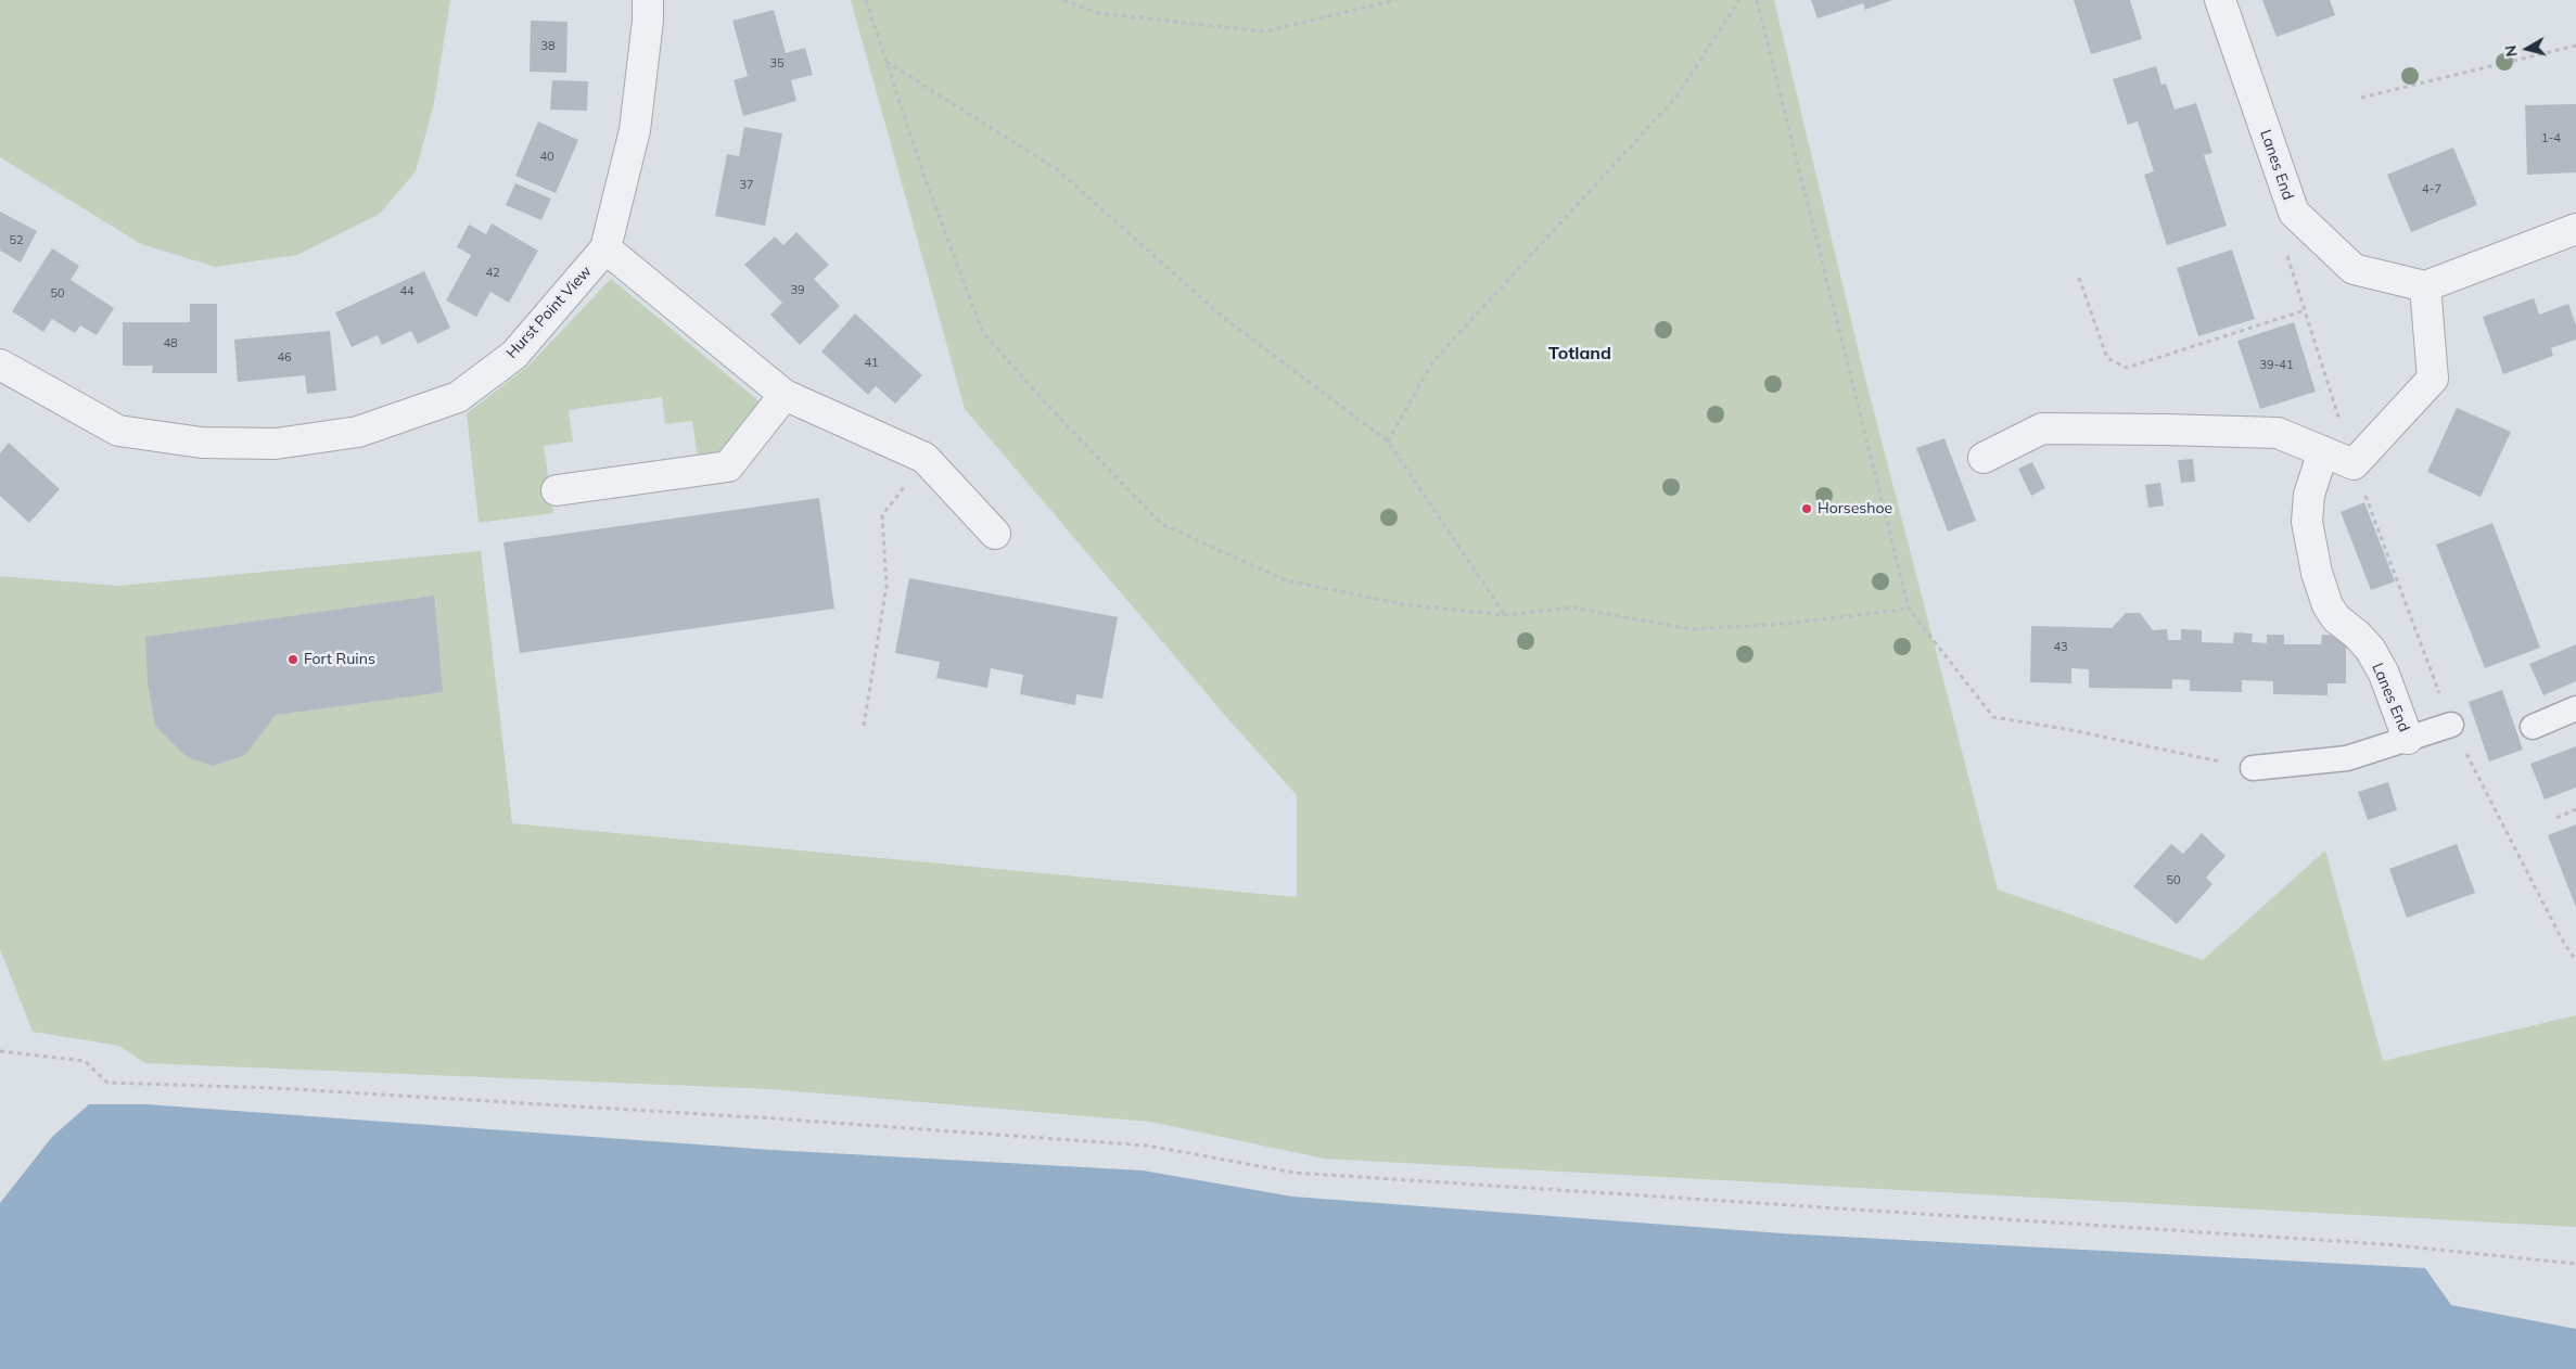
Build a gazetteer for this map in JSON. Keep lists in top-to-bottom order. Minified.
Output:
{"streets":{"street":["Lanes End","Hurst Point View"]},"districts":["Totland"],"places":["Horseshoe","Fort Ruins"],"house_numbers":["38","35","1-4","40","37","4-7","52","42","39","44","50","48","46","41","39-41","43","50"],"north":"left"}
